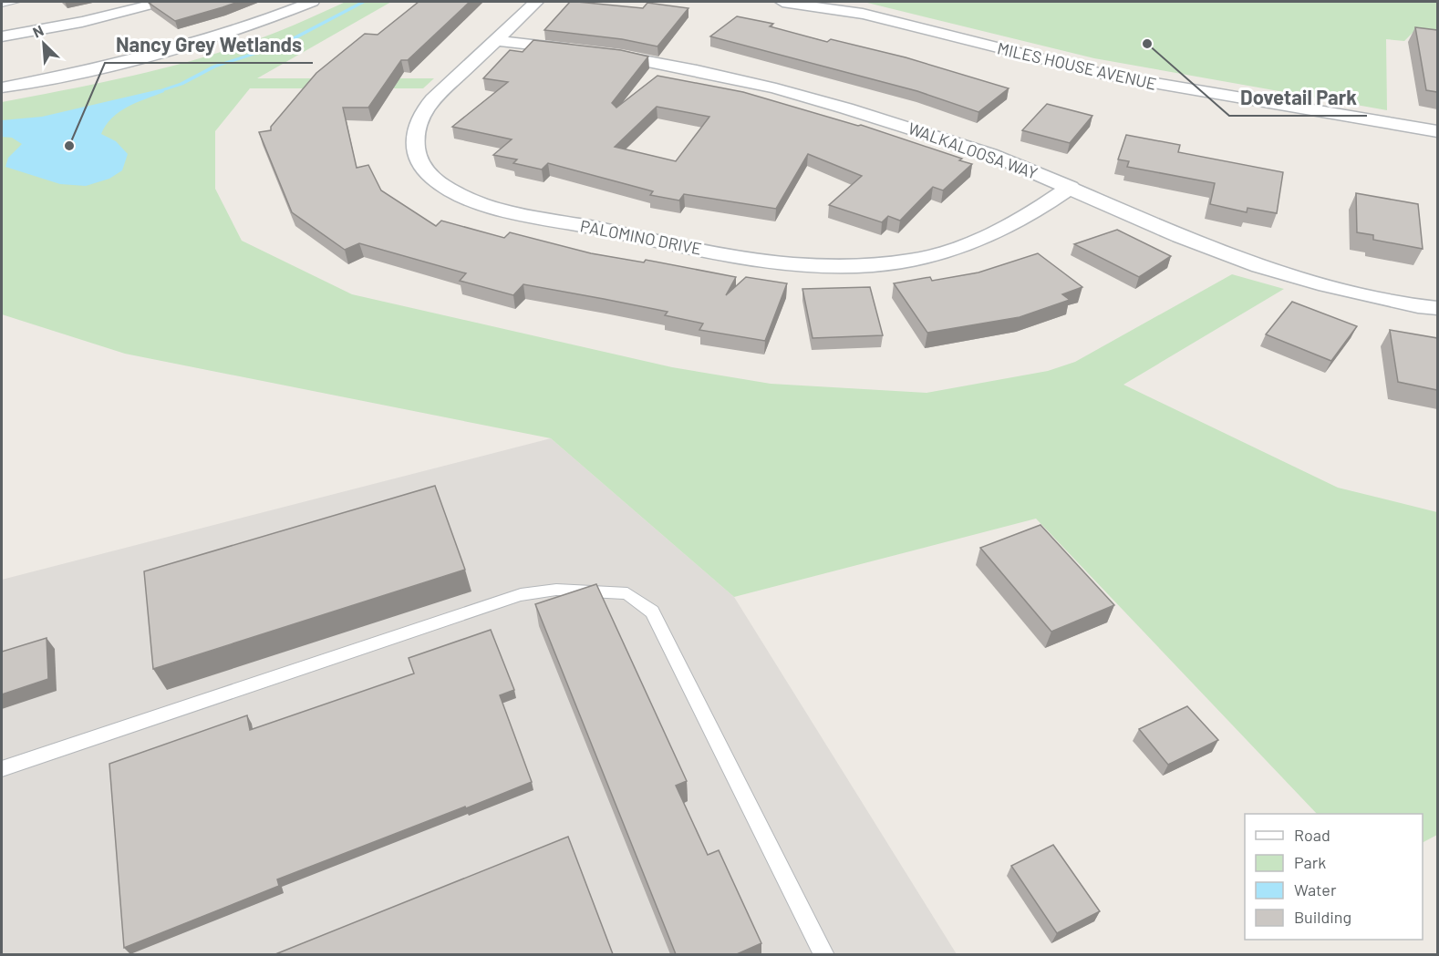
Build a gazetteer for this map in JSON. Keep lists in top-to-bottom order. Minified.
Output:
{"streets":{"street":["MILES HOUSE AVENUE","WALKALOOSA WAY","PALOMINO DRIVE"]},"crossings":[["WALKALOOSA WAY","PALOMINO DRIVE"]],"places":["Dovetail Park","Nancy Grey Wetlands"],"legend":["Road","Park","Water","Building"],"north":"top left"}
